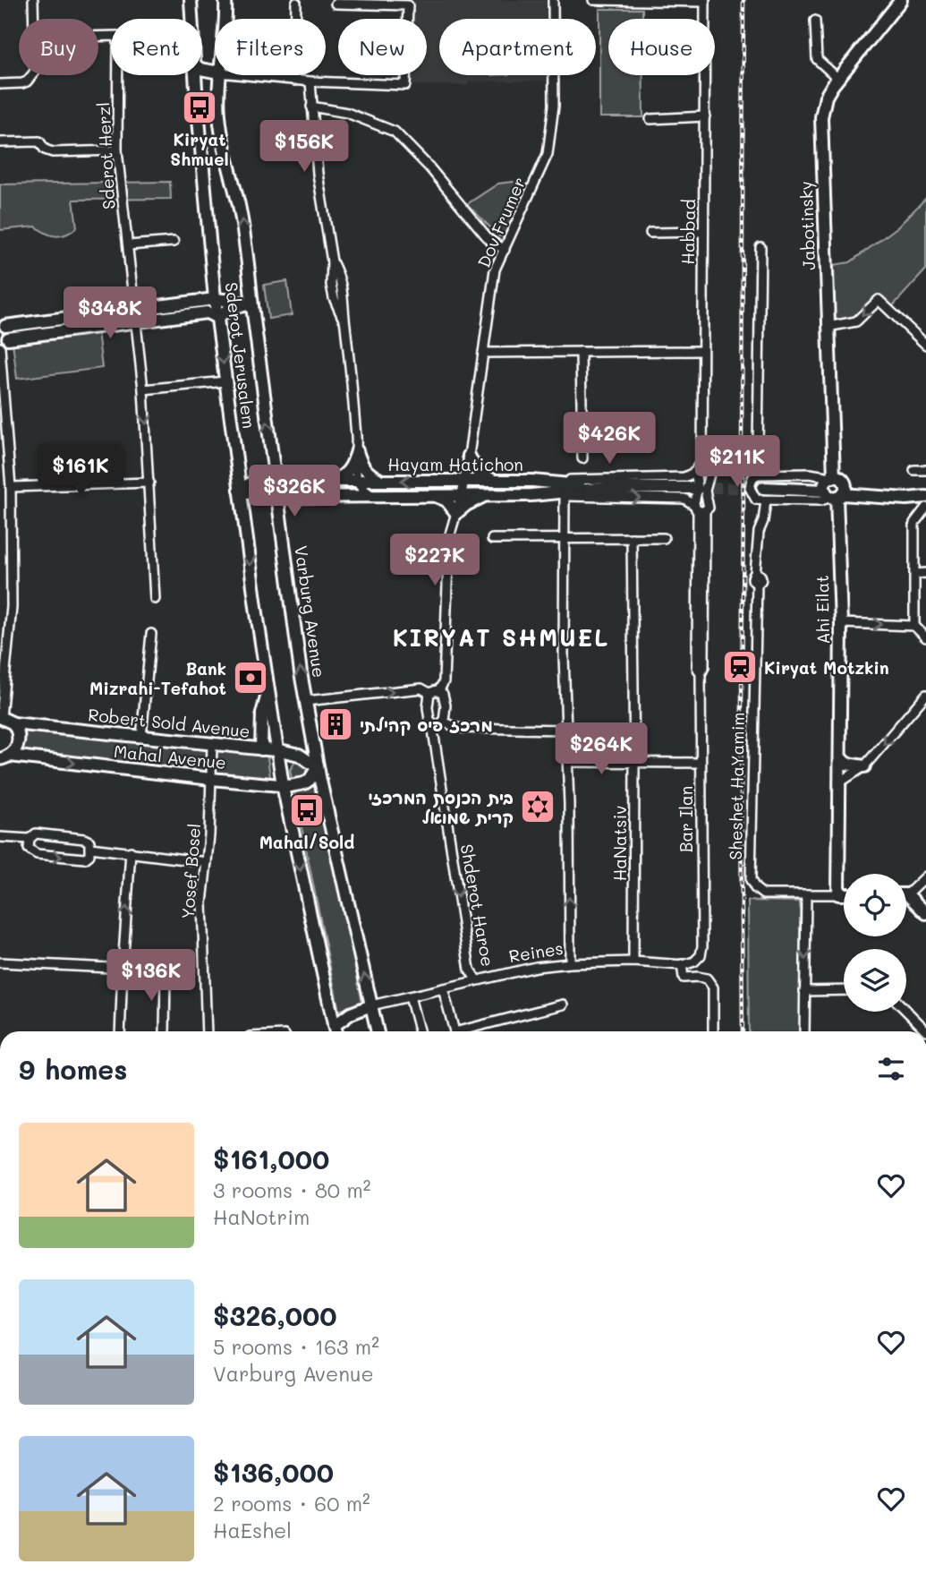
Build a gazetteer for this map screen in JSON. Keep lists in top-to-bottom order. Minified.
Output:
{"streets":{"street":["Sderot Herzl","Dov Frumer","Jabotinsky","Habbad","Sderot Jerusalem","Hayam Hatichon","Ahi Eilat","Varburg Avenue","Robert Sold Avenue","Mahal Avenue","Sheshet HaYamim","Bar Ilan","HaNatsiv","Yosef Bosel","Shderot Haroe","Reines"]},"crossings":[["Dov Frumer","Hayam Hatichon"],["Jabotinsky","Ahi Eilat"],["Habbad","Bar Ilan"],["Sderot Jerusalem","Hayam Hatichon"],["Sderot Jerusalem","Robert Sold Avenue"],["Hayam Hatichon","Varburg Avenue"],["Ahi Eilat","Sheshet HaYamim"],["Varburg Avenue","Robert Sold Avenue"],["Varburg Avenue","Mahal Avenue"],["Varburg Avenue","Reines"],["Robert Sold Avenue","Mahal Avenue"],["Robert Sold Avenue","Yosef Bosel"],["Mahal Avenue","Yosef Bosel"],["Bar Ilan","Reines"],["HaNatsiv","Reines"],["Shderot Haroe","Reines"]],"one_way":["Sderot Jerusalem","Shderot Haroe"],"districts":["KIRYAT SHMUEL"],"places":{"bus stop":["Kiryat Shmuel","Mahal/Sold"],"station":["Kiryat Motzkin"],"bank":["Bank Mizrahi-Tefahot"],"building":["מרכז פיס קהילתי"],"synagogue":["בית הכנסת המרכזי קרית שמואל"]},"page":{"chip":["Buy","Rent","Filters","New","Apartment","House"],"price":["$156K","$348K","$426K","$211K","$161K","$326K","$227K","$264K","$136K"],"heading":"9 homes","list":[{"name":"$161,000","note":"3 rooms · 80 m² · HaNotrim"},{"name":"$326,000","note":"5 rooms · 163 m² · Varburg Avenue"},{"name":"$136,000","note":"2 rooms · 60 m² · HaEshel"}]}}
